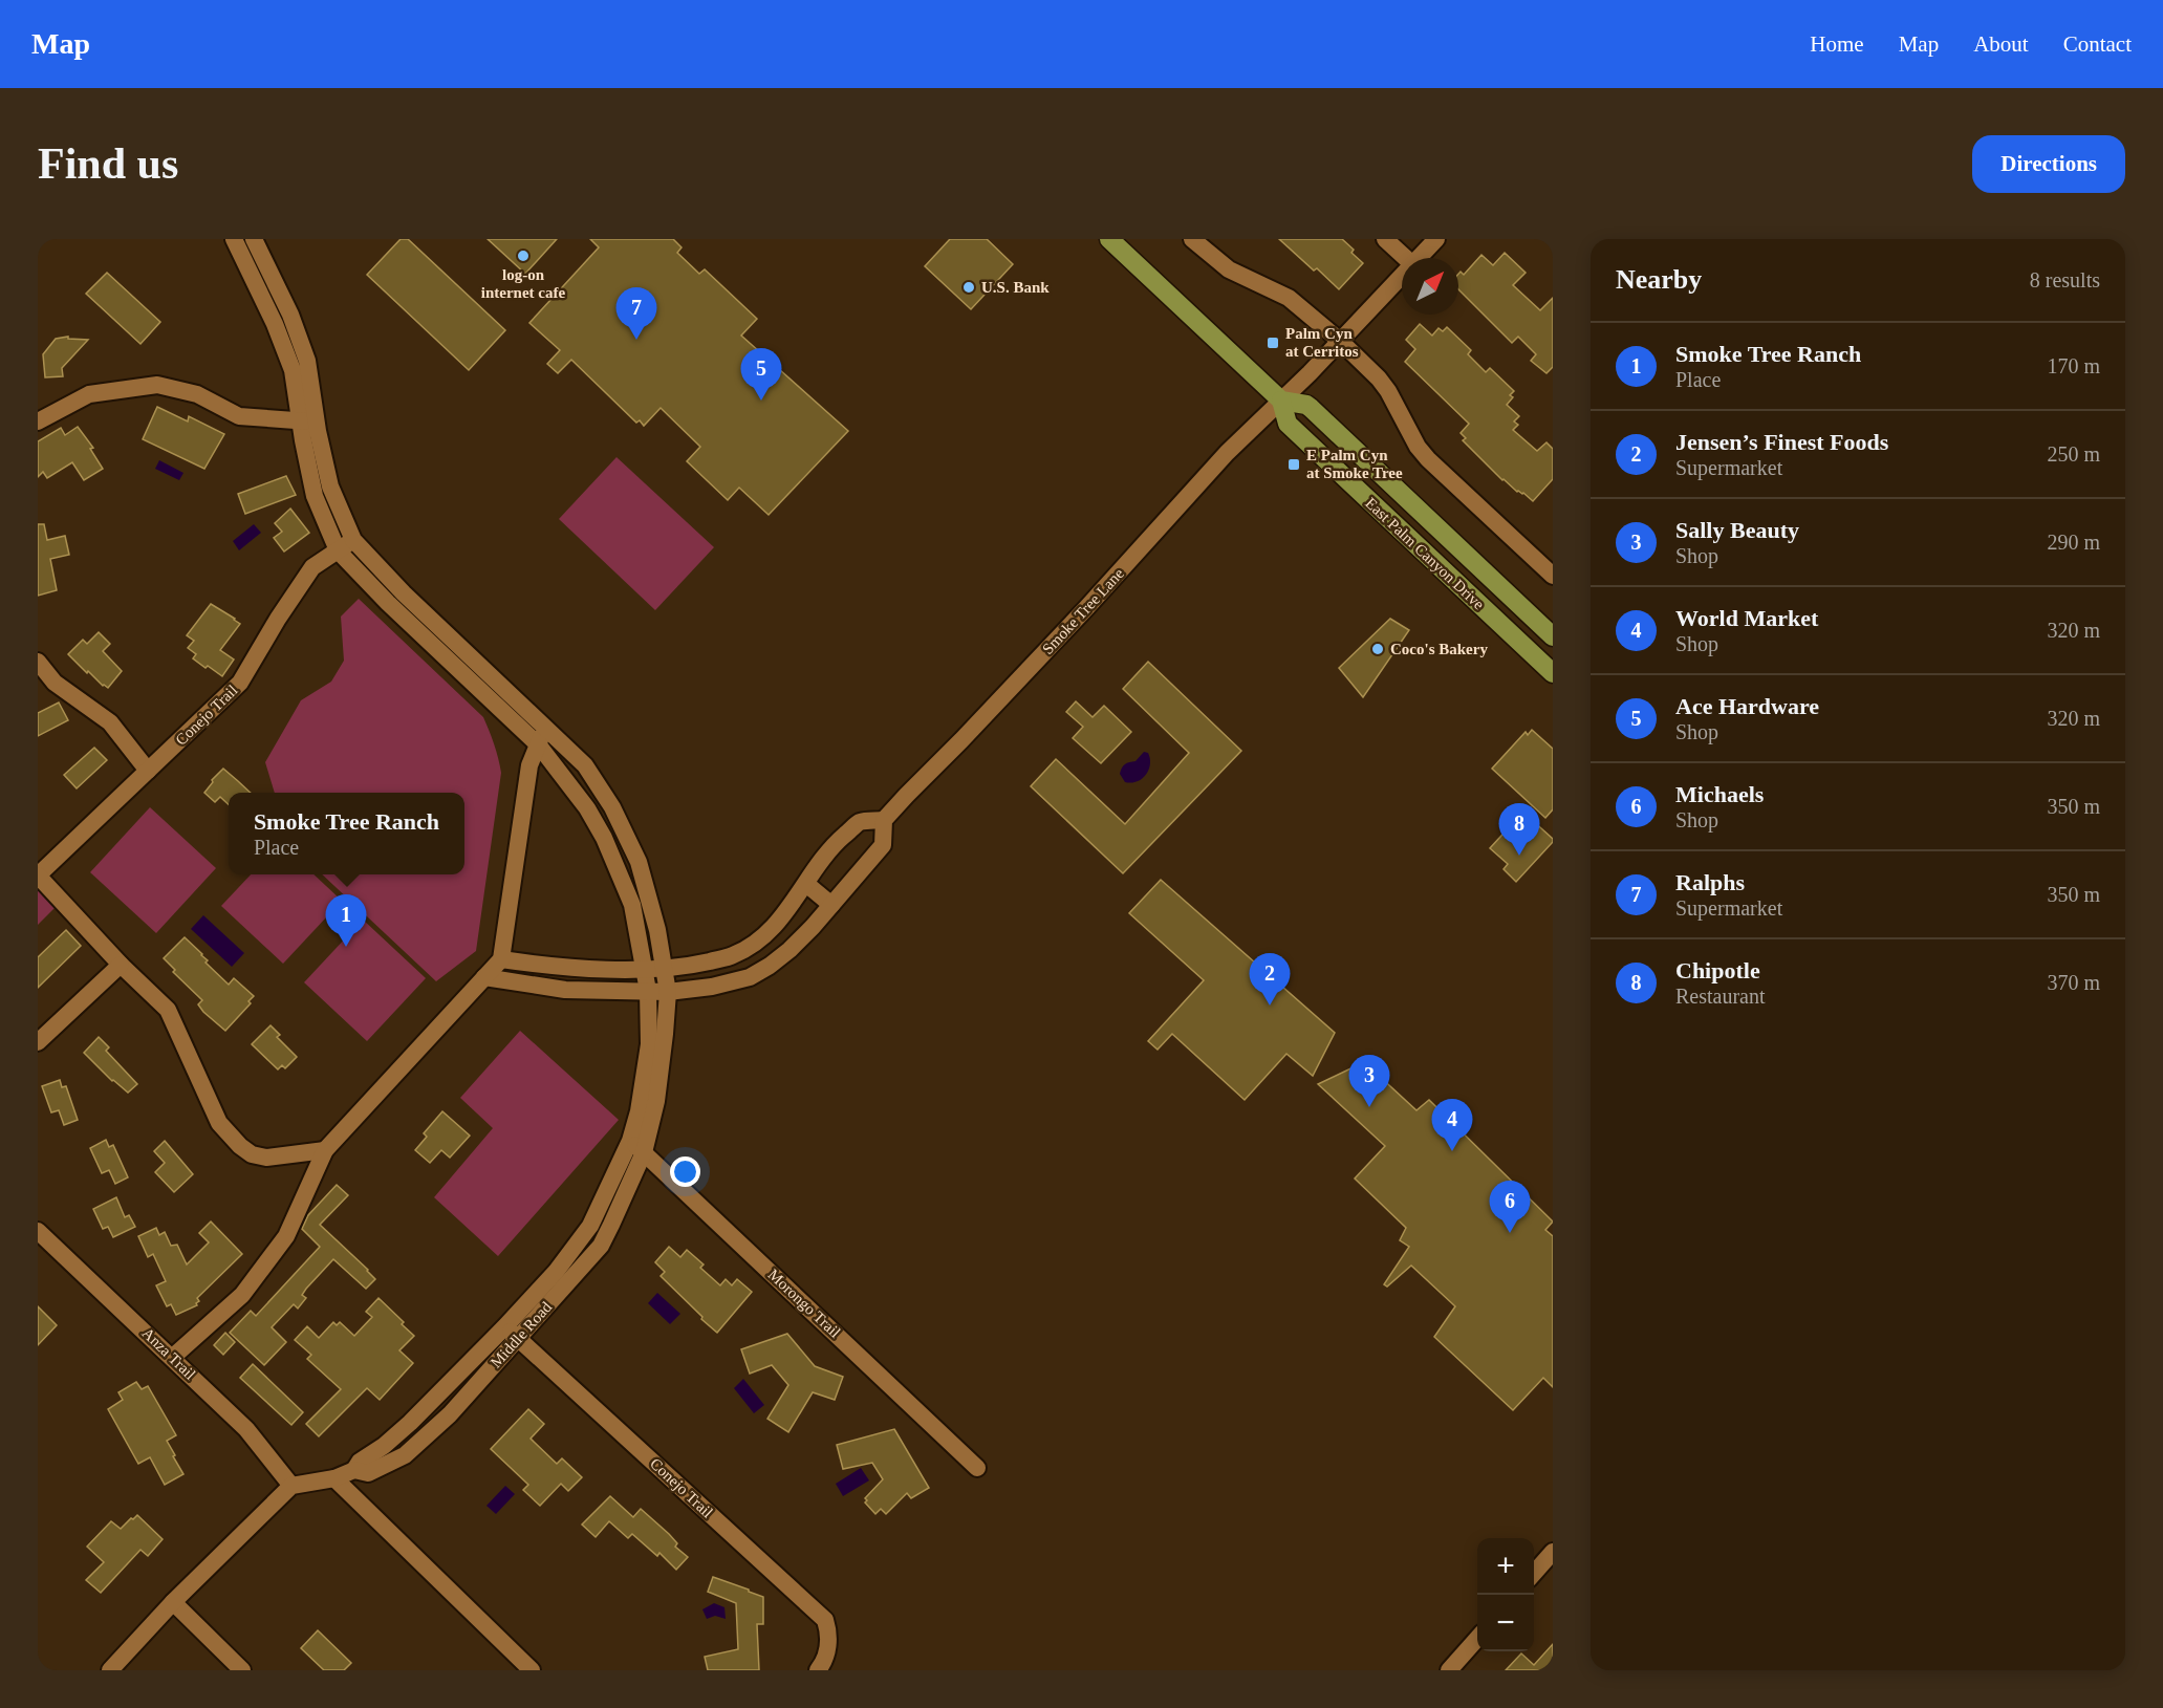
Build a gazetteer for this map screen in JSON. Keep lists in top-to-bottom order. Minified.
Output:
{"streets":{"main road":["East Palm Canyon Drive"],"street":["Smoke Tree Lane","Conejo Trail","Morongo Trail","Middle Road","Anza Trail"]},"crossings":[["East Palm Canyon Drive","Smoke Tree Lane"],["Conejo Trail","Middle Road"],["Morongo Trail","Middle Road"],["Middle Road","Anza Trail"]],"places":{"other":["log-on internet cafe","U.S. Bank","Coco's Bakery"],"transit":["Palm Cyn at Cerritos","E Palm Cyn at Smoke Tree"]},"north":"top right","page":{"header":"Map","nav":["Home","Map","About","Contact"],"buttons":"Directions","title":"Find us","heading":["Nearby","8 results"],"pins":["7","5","8","1","2","3","4","6"],"list":[{"mark":"1","name":"Smoke Tree Ranch","note":"Place","value":"170 m"},{"mark":"2","name":"Jensen’s Finest Foods","note":"Supermarket","value":"250 m"},{"mark":"3","name":"Sally Beauty","note":"Shop","value":"290 m"},{"mark":"4","name":"World Market","note":"Shop","value":"320 m"},{"mark":"5","name":"Ace Hardware","note":"Shop","value":"320 m"},{"mark":"6","name":"Michaels","note":"Shop","value":"350 m"},{"mark":"7","name":"Ralphs","note":"Supermarket","value":"350 m"},{"mark":"8","name":"Chipotle","note":"Restaurant","value":"370 m"}],"popup":["Smoke Tree Ranch","Place"],"map_buttons":["+","−"]}}
